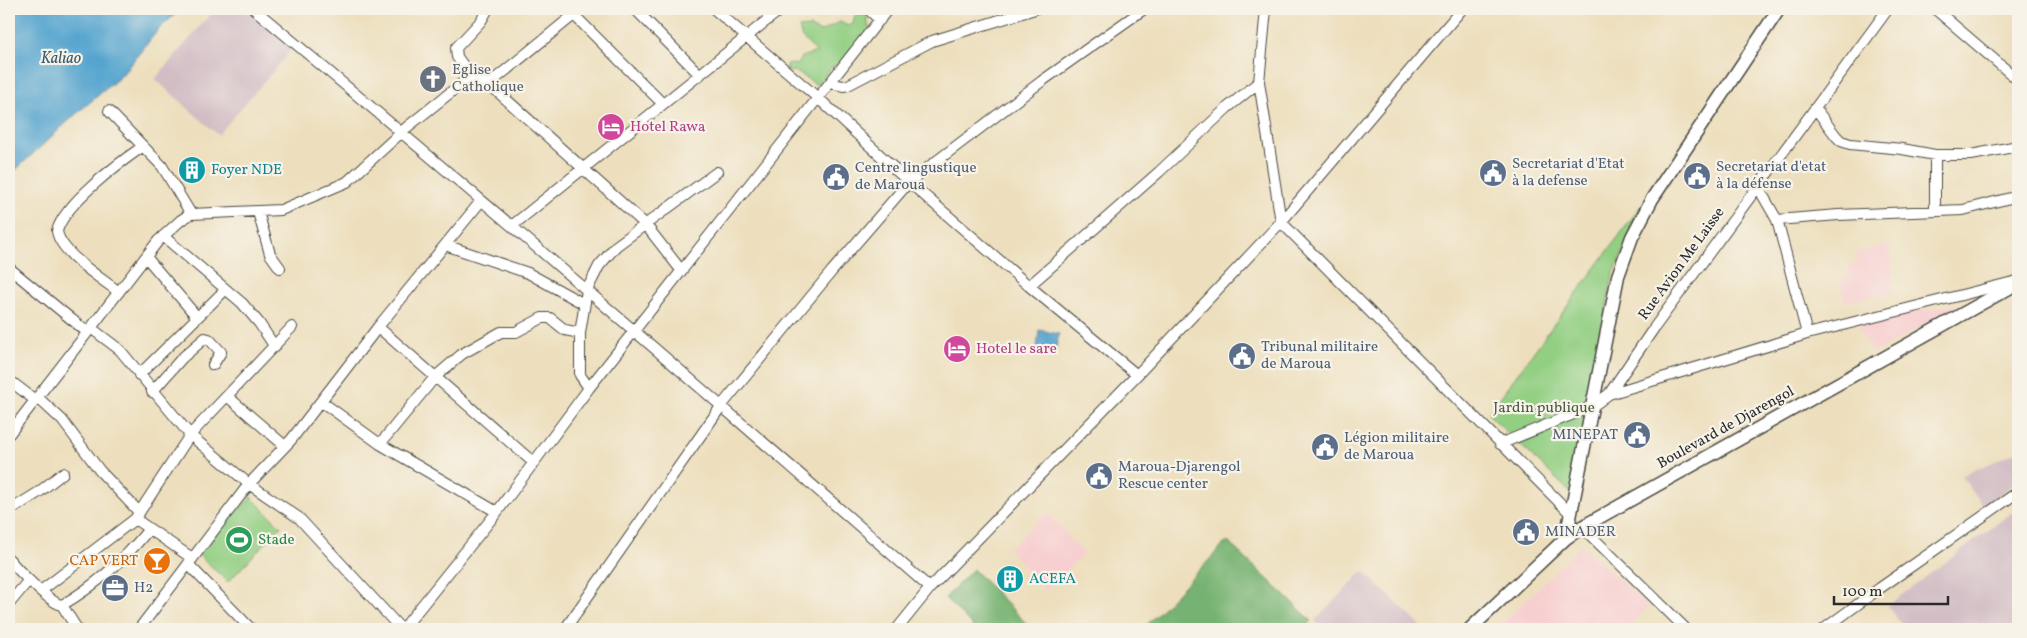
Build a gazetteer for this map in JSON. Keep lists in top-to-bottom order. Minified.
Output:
{"streets":{"main road":["Boulevard de Djarengol"],"street":["Rue Avion Me Laisse"]},"water":["Kaliao"],"parks":["Jardin publique"],"places":{"church":["Eglise Catholique"],"hotel":["Hotel Rawa","Hotel le sare"],"building":["Foyer NDE","ACEFA"],"public building":["Secretariat d'Etat à la defense","Secretariat d'etat à la défense","Centre lingustique de Maroua","Tribunal militaire de Maroua","MINEPAT","Légion militaire de Maroua","Maroua-Djarengol Rescue center","MINADER"],"sports":["Stade"],"bar":["CAP VERT"],"office":["H2"]},"scale_bar":"100 m"}
